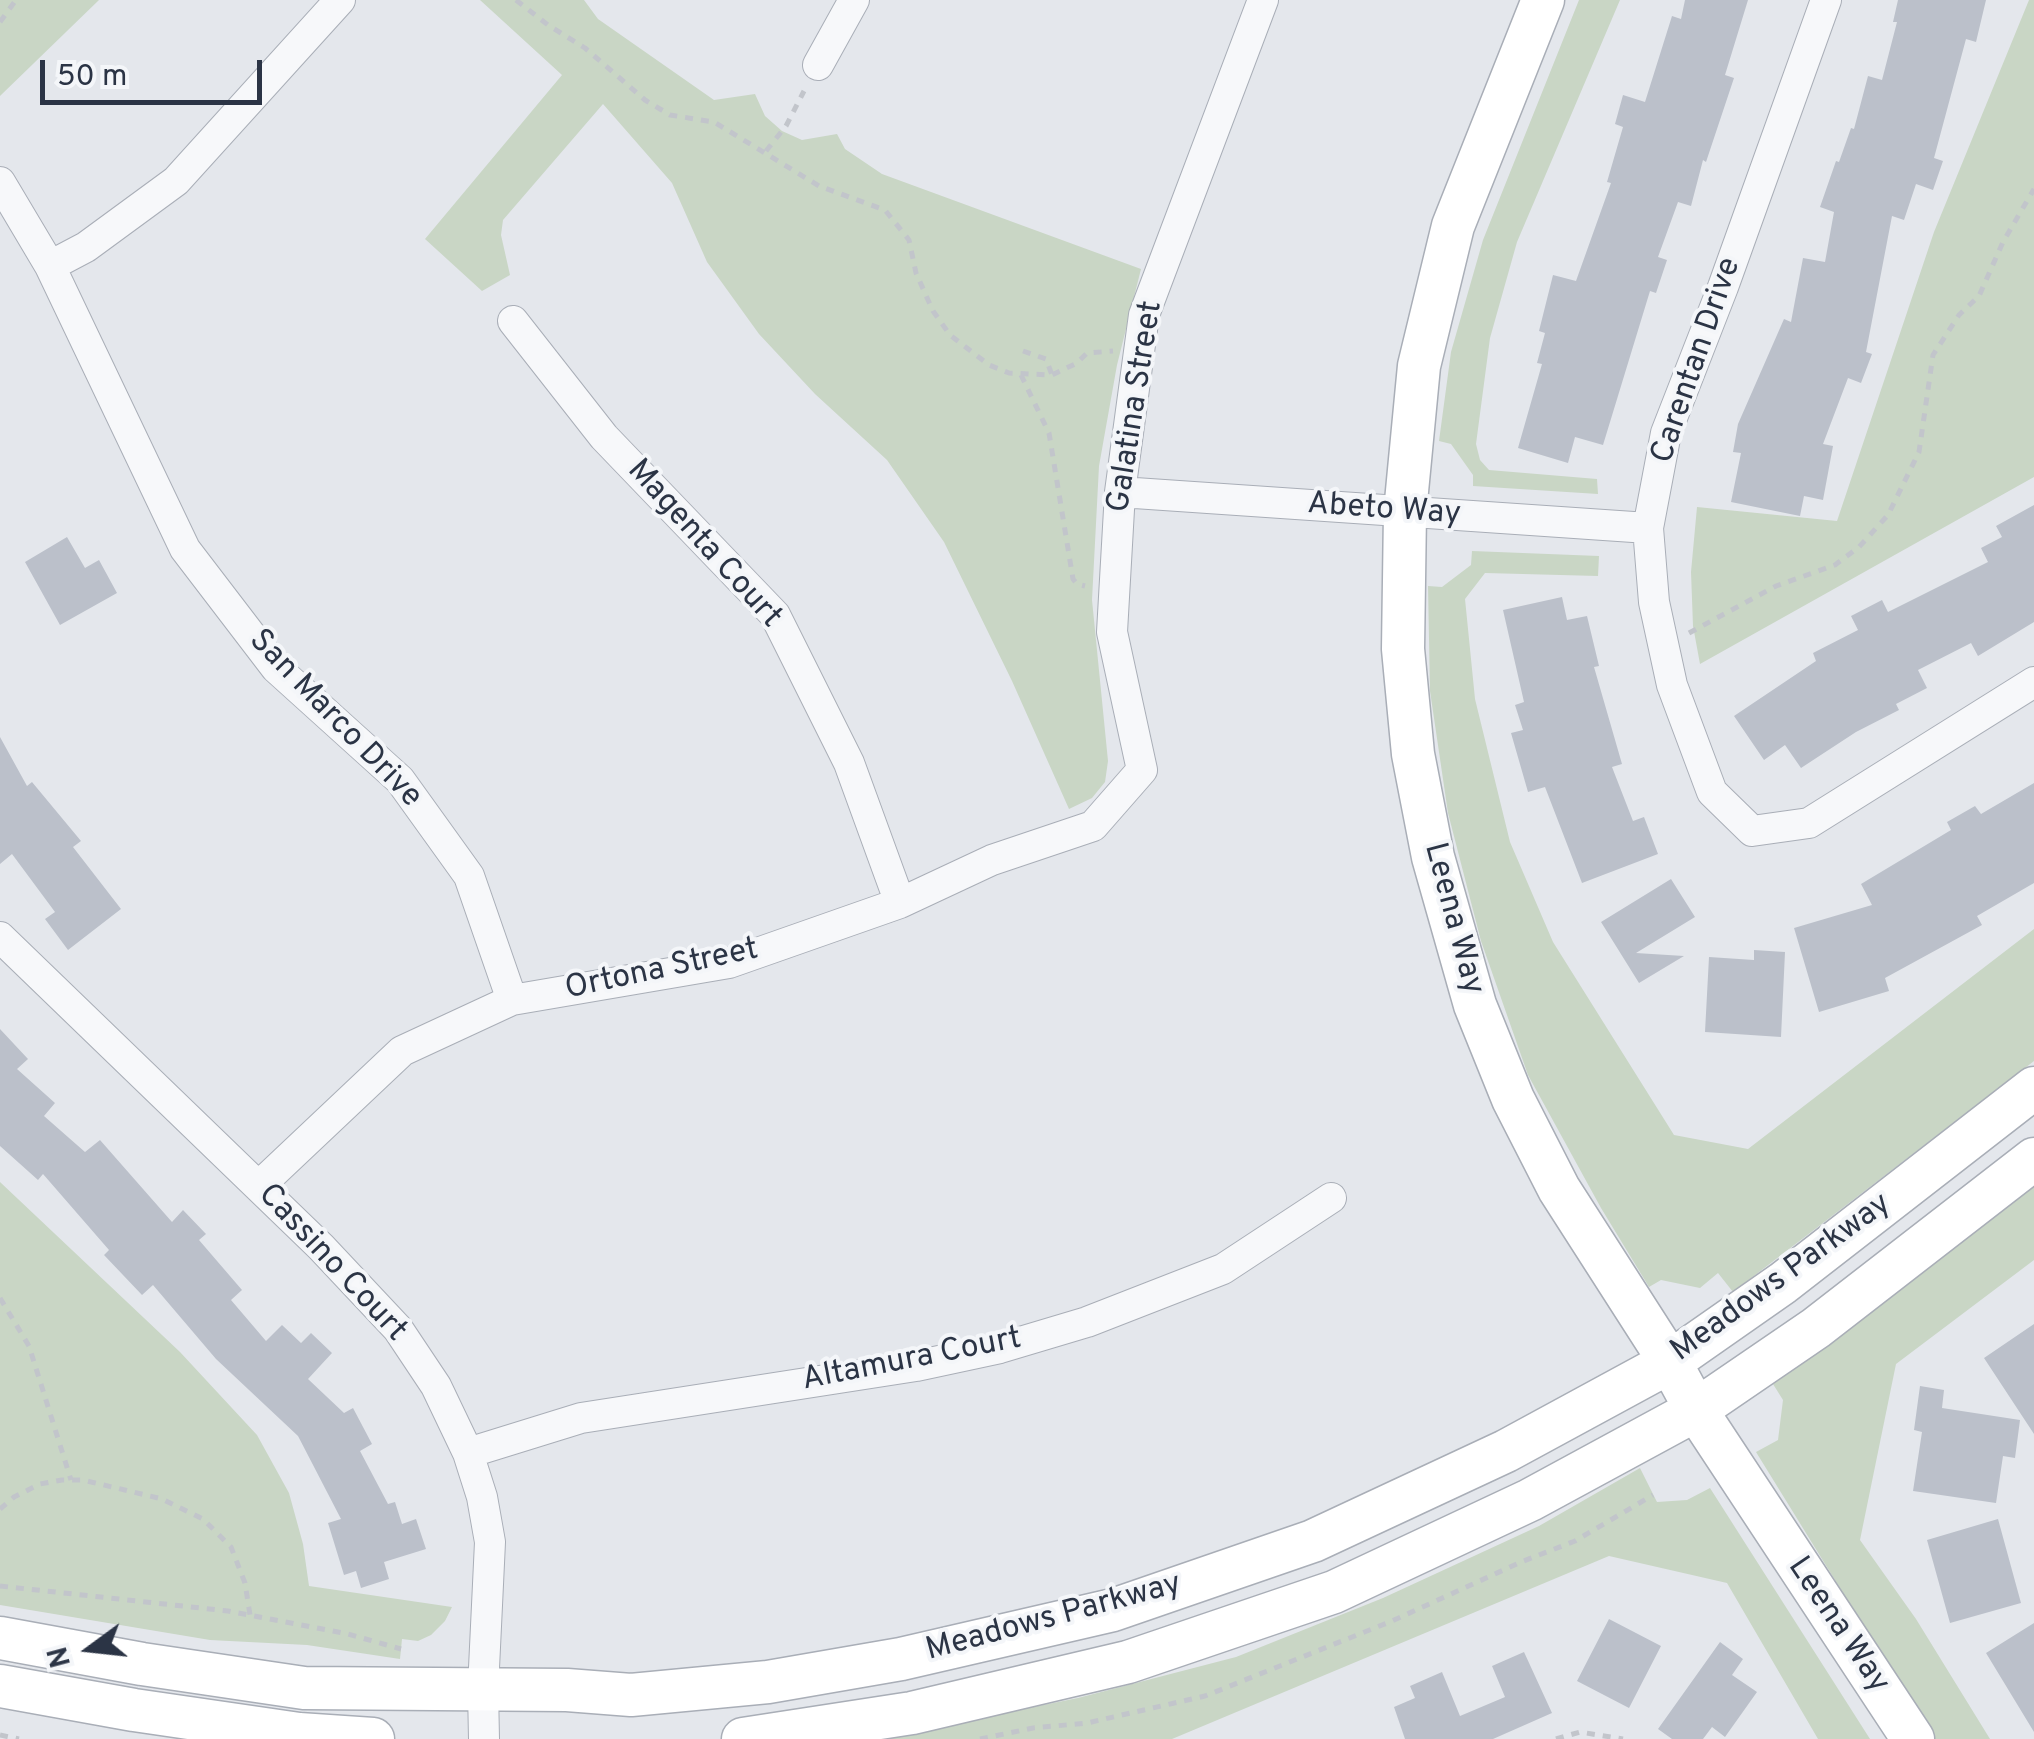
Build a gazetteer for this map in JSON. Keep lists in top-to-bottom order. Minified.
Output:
{"streets":{"main road":["Leena Way","Meadows Parkway"],"street":["Carentan Drive","Galatina Street","Abeto Way","Magenta Court","San Marco Drive","Ortona Street","Cassino Court","Altamura Court"]},"crossings":[["Carentan Drive","Abeto Way"],["Galatina Street","Abeto Way"],["Galatina Street","Ortona Street"],["Abeto Way","Leena Way"],["Magenta Court","Ortona Street"],["San Marco Drive","Ortona Street"],["Leena Way","Meadows Parkway"],["Ortona Street","Cassino Court"],["Cassino Court","Meadows Parkway"],["Cassino Court","Altamura Court"]],"scale_bar":"50 m","north":"left"}
